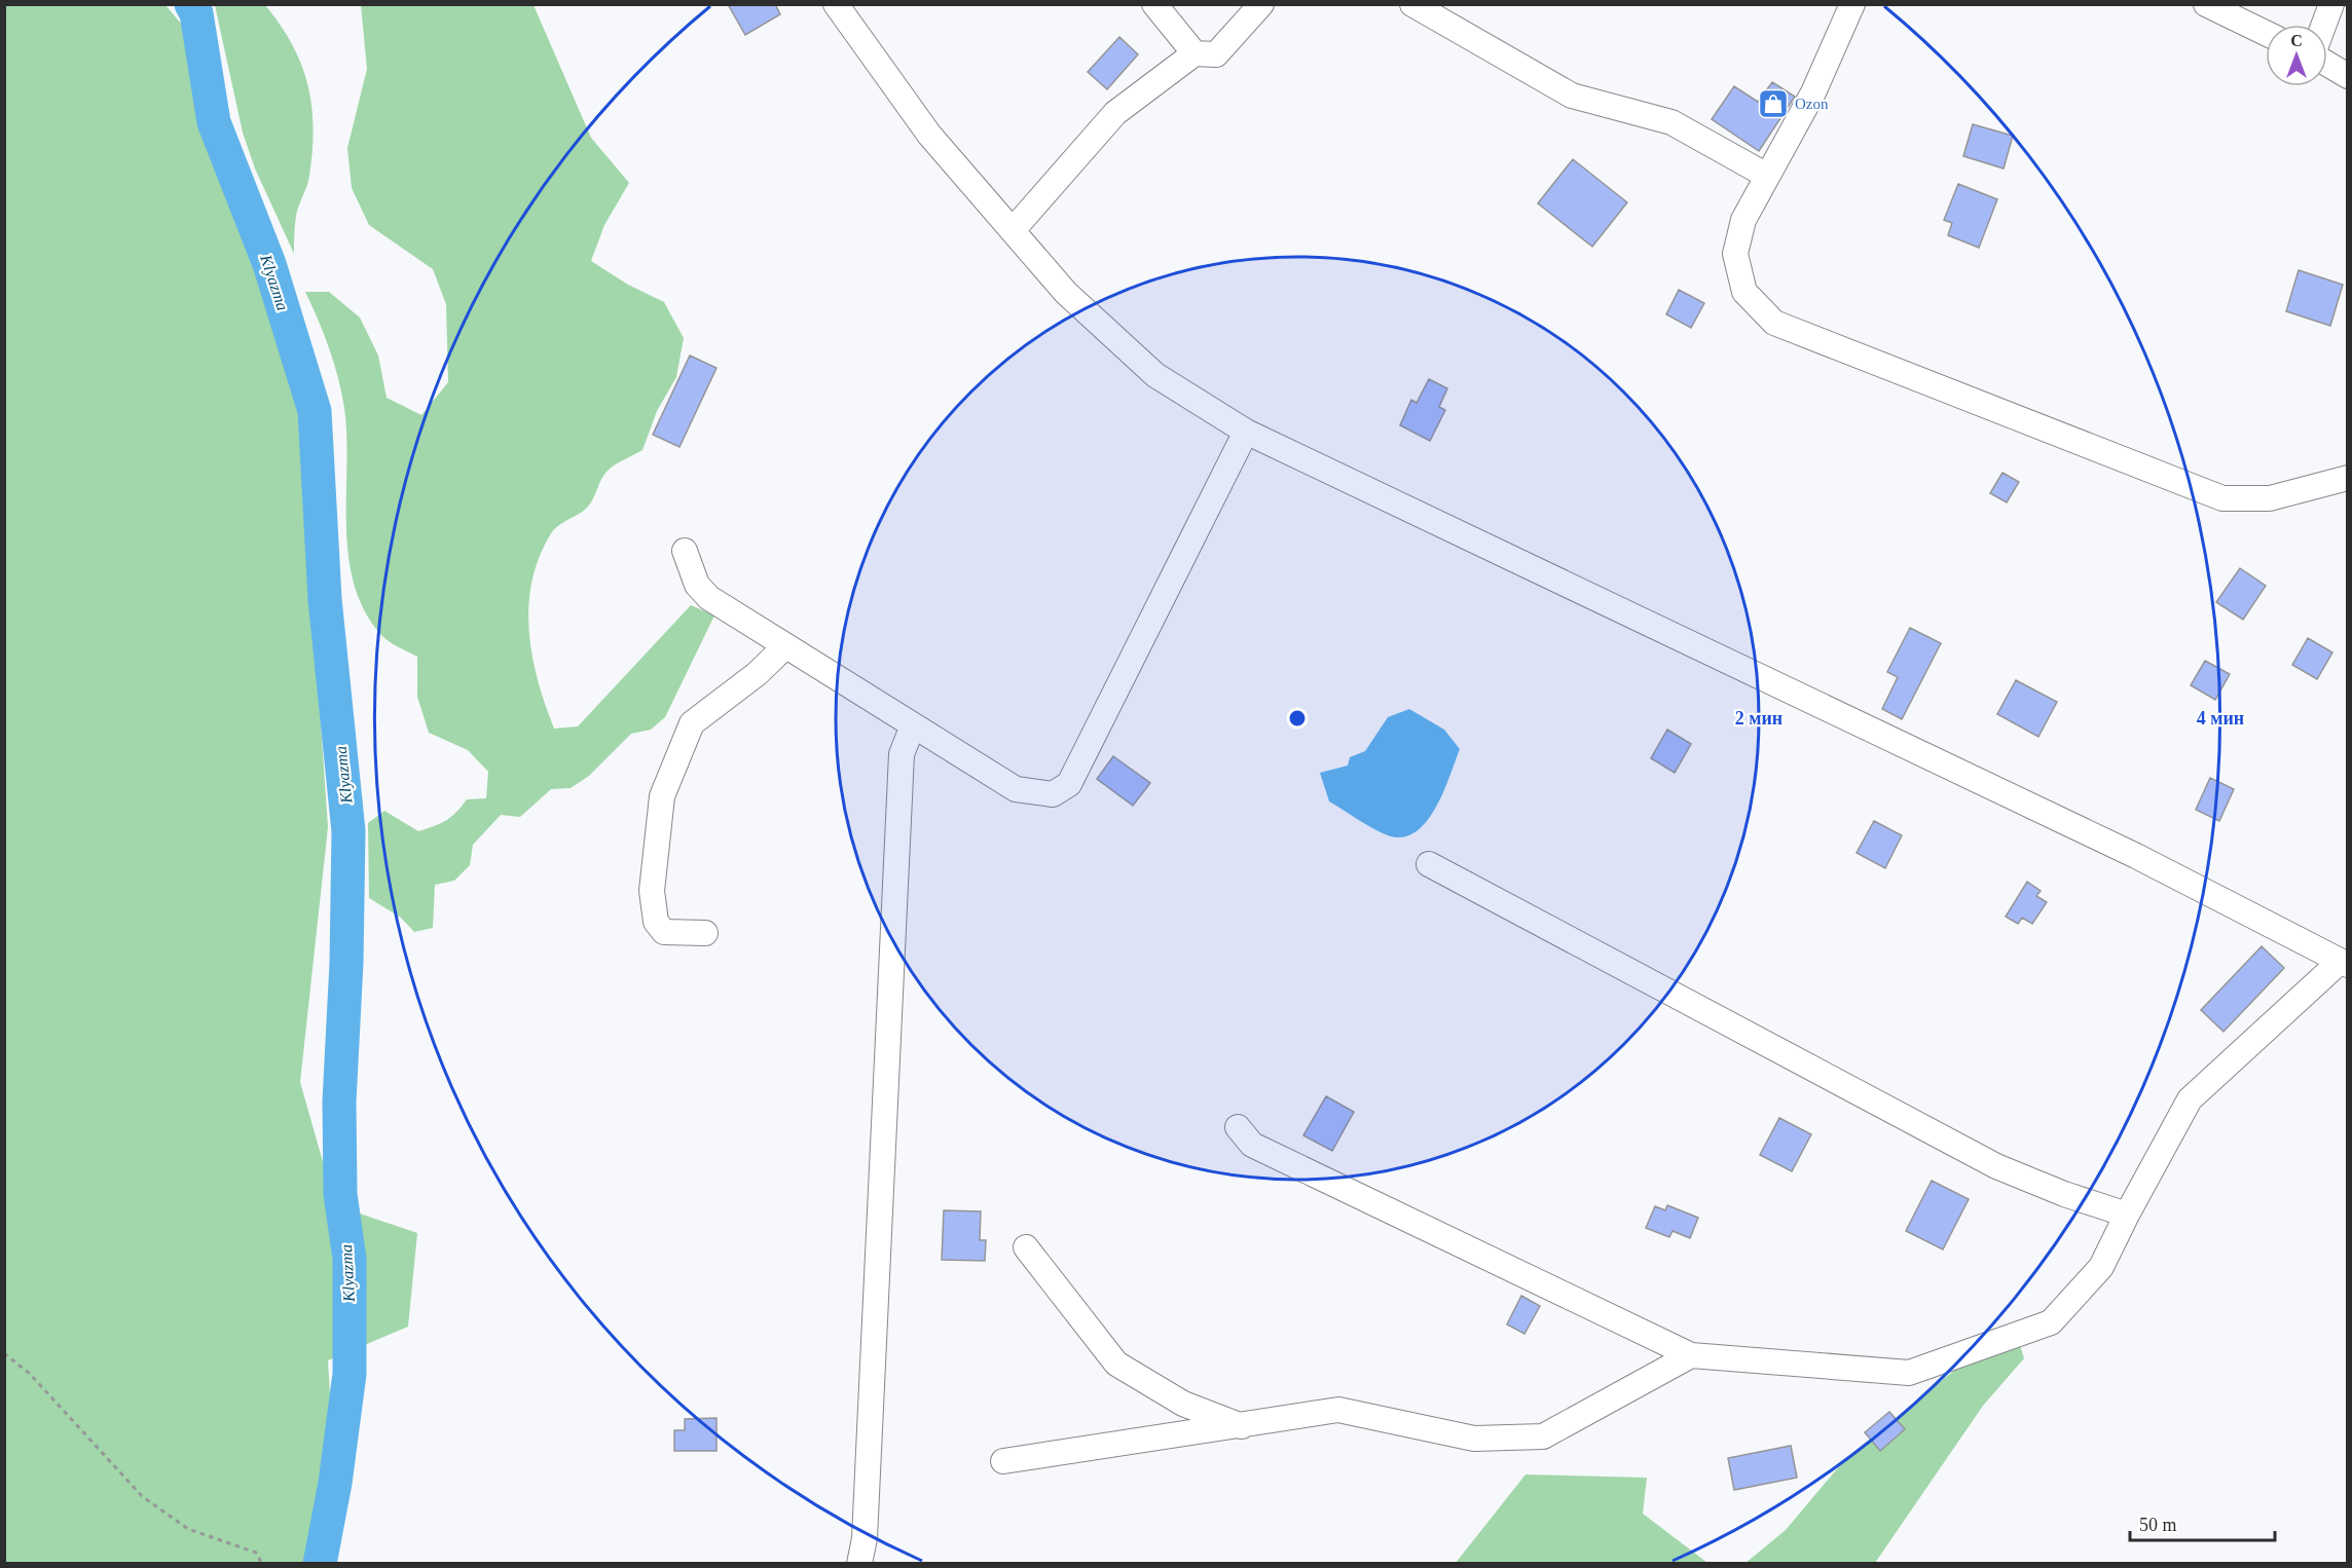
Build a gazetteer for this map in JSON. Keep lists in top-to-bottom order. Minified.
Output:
{"water":["Klyazma"],"places":{"shop":["Ozon"]},"scale_bar":"50 m","north":"top","rings":["2 мин","4 мин"]}
